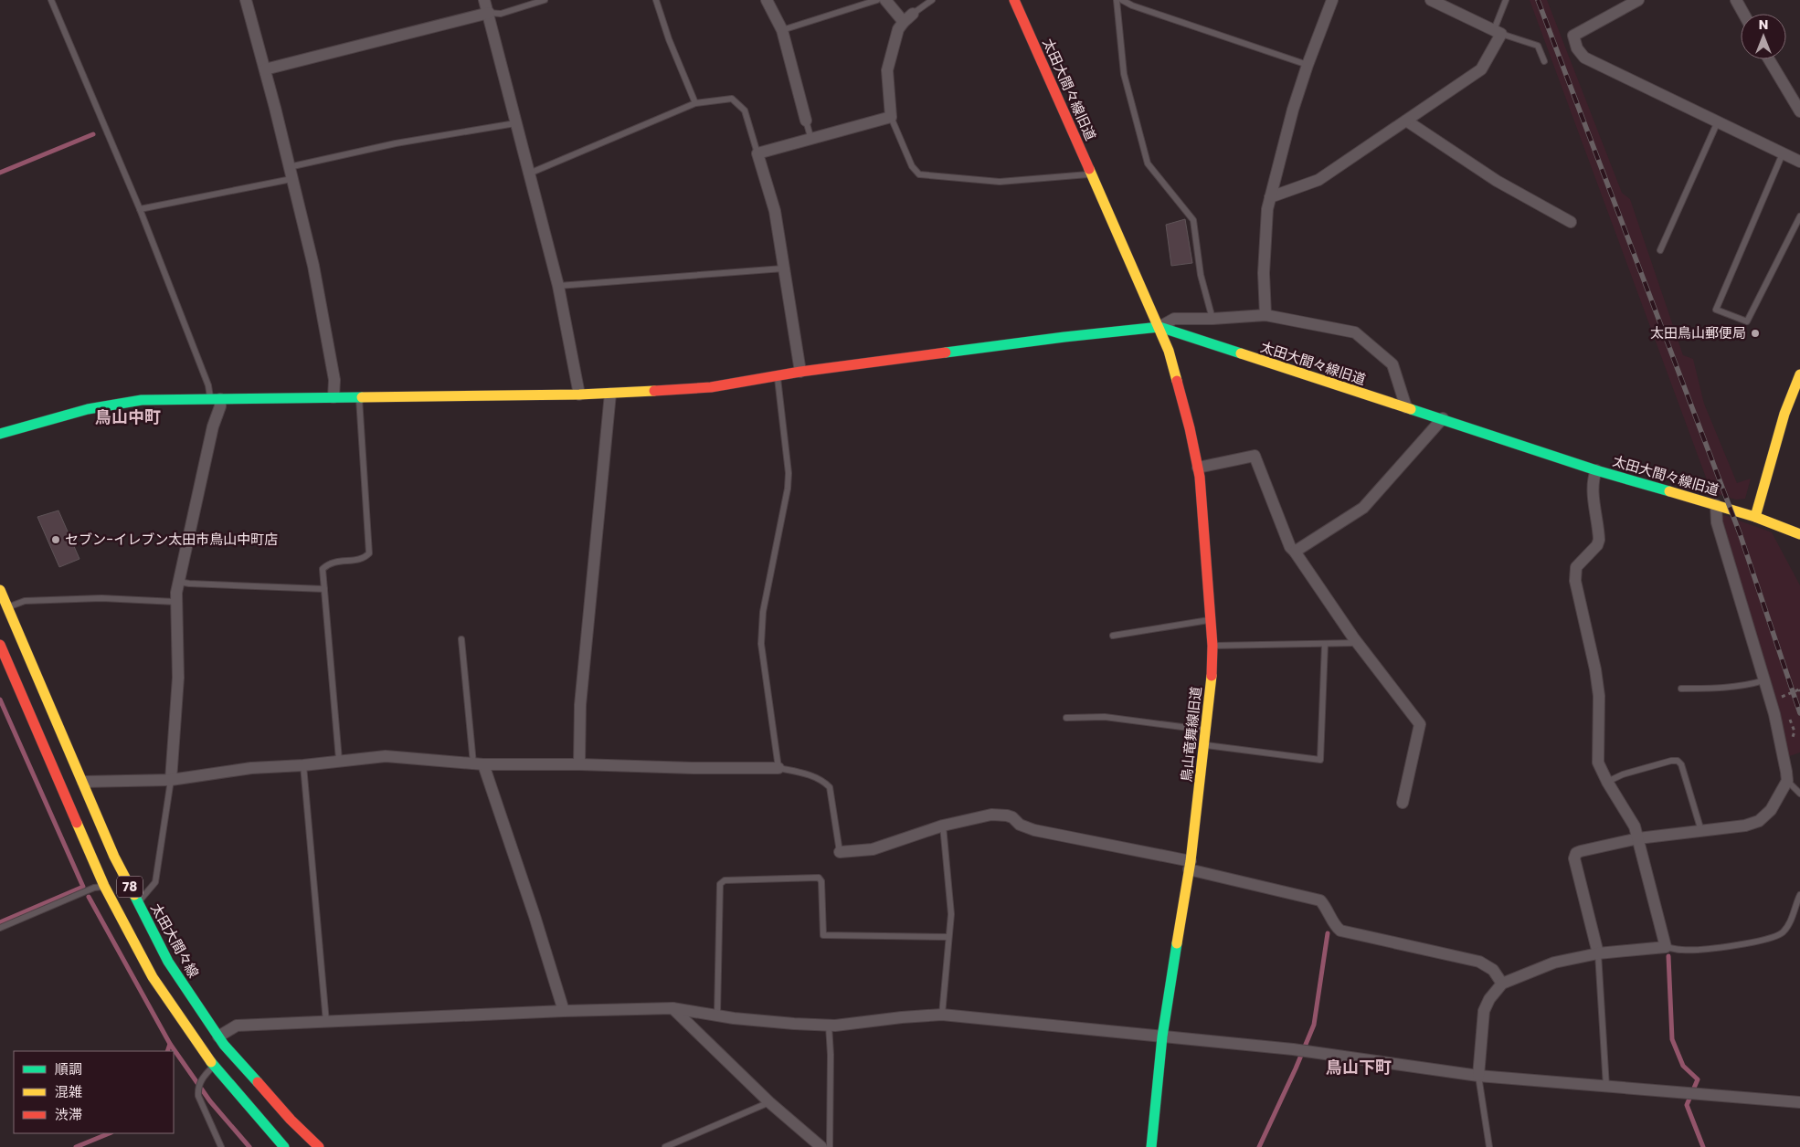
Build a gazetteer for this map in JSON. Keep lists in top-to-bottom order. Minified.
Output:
{"streets":{"street":["太田大間々線旧道","鳥山竜舞線旧道","78","太田大間々線"]},"crossings":[["太田大間々線旧道","鳥山竜舞線旧道"]],"districts":["鳥山中町","鳥山下町"],"places":["太田鳥山郵便局","セブン−イレブン太田市鳥山中町店"],"legend":["順調","混雑","渋滞"],"north":"top"}
